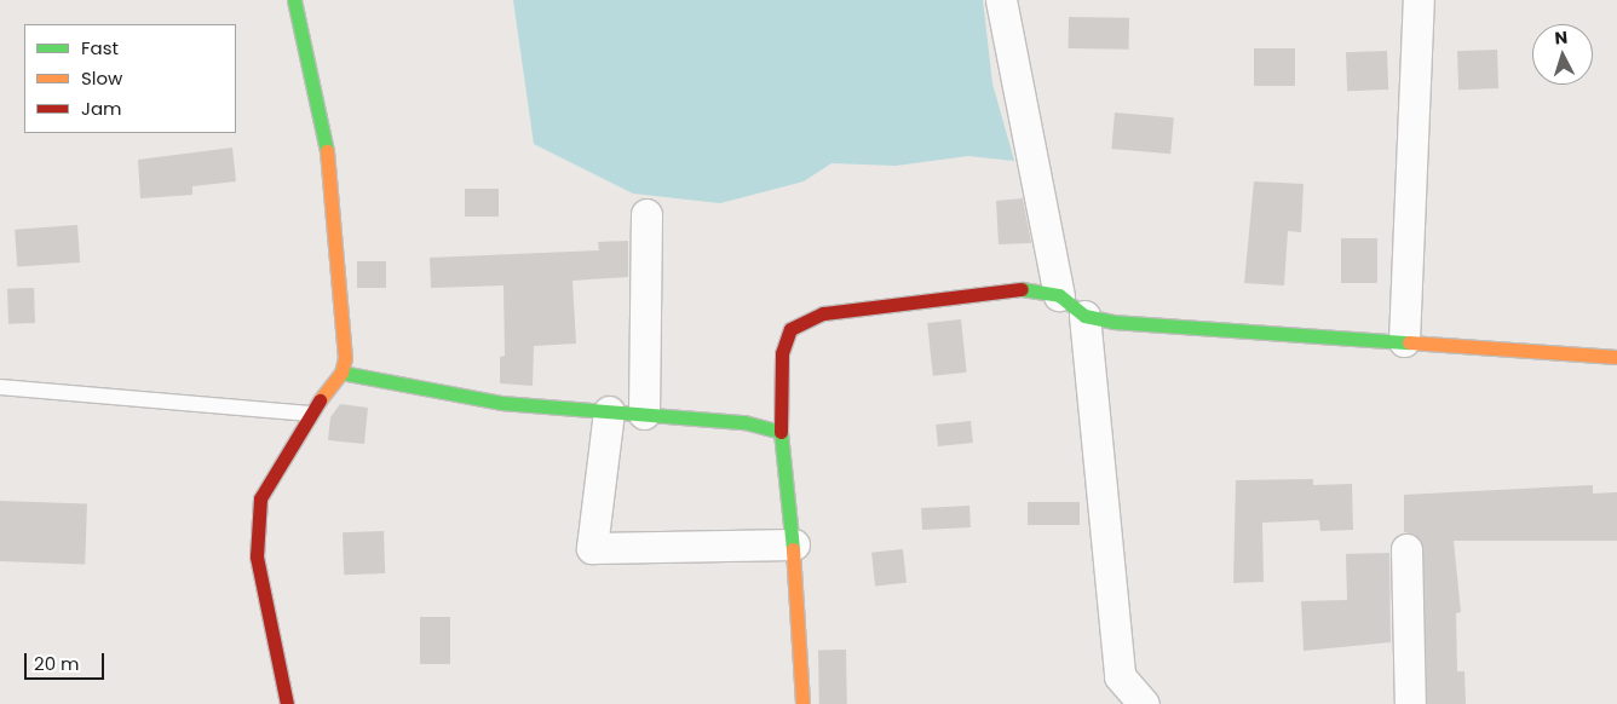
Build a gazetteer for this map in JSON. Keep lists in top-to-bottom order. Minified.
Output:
{"legend":["Fast","Slow","Jam"],"scale_bar":"20 m","north":"top"}
